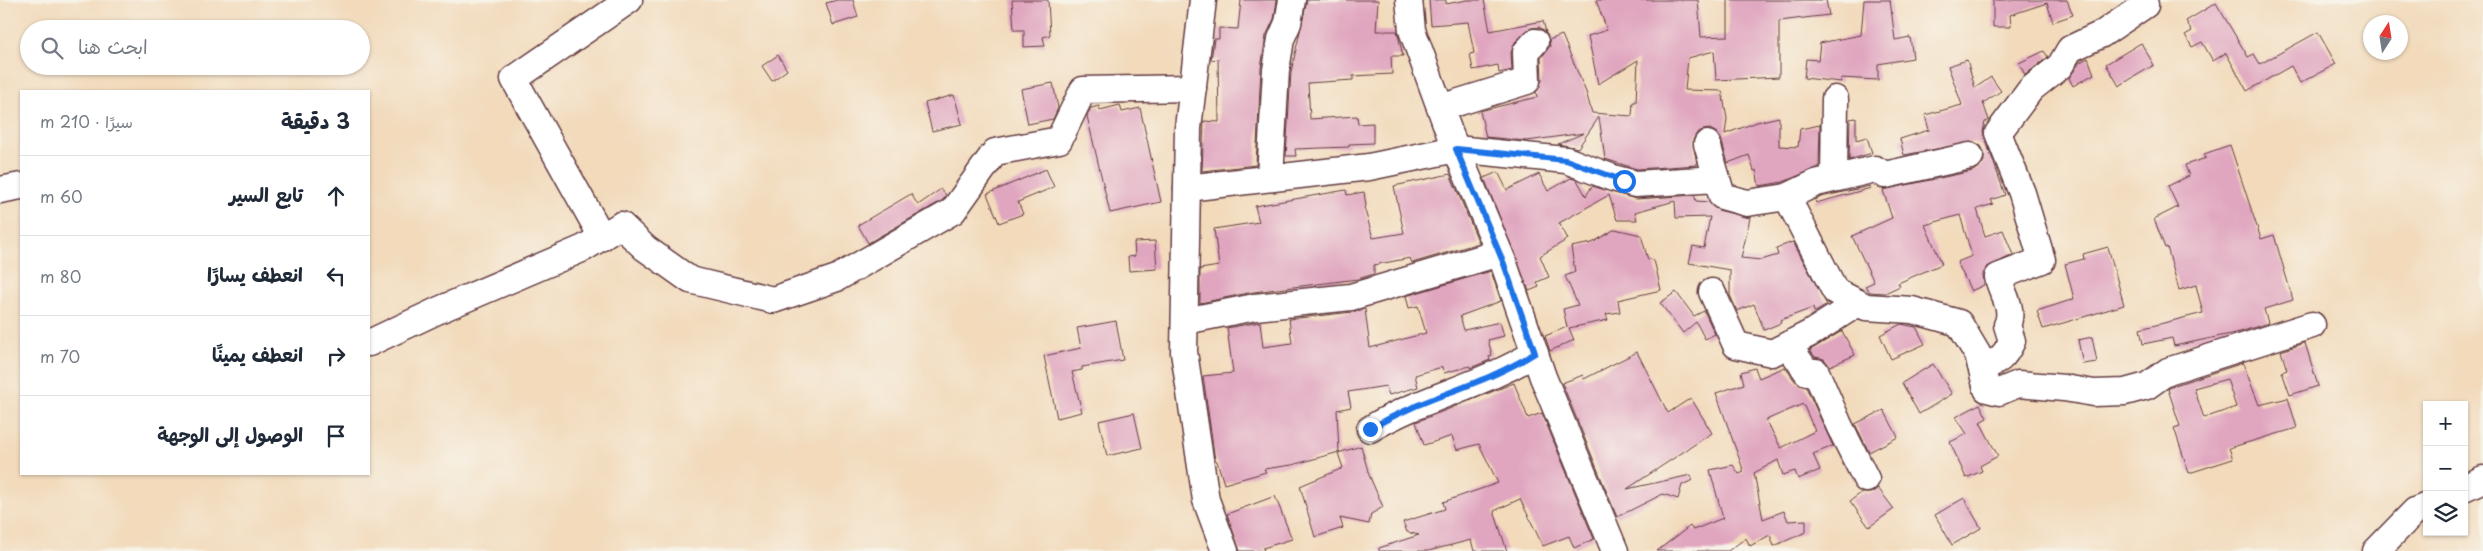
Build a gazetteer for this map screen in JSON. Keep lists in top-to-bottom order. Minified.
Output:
{"north":"top","page":{"search":"ابحث هنا","heading":["3 دقيقة","سيرًا · 210 m"],"list":[["تابع السير","60 m"],["انعطف يسارًا","80 m"],["انعطف يمينًا","70 m"],"الوصول إلى الوجهة"],"map_buttons":["+","−"]}}
